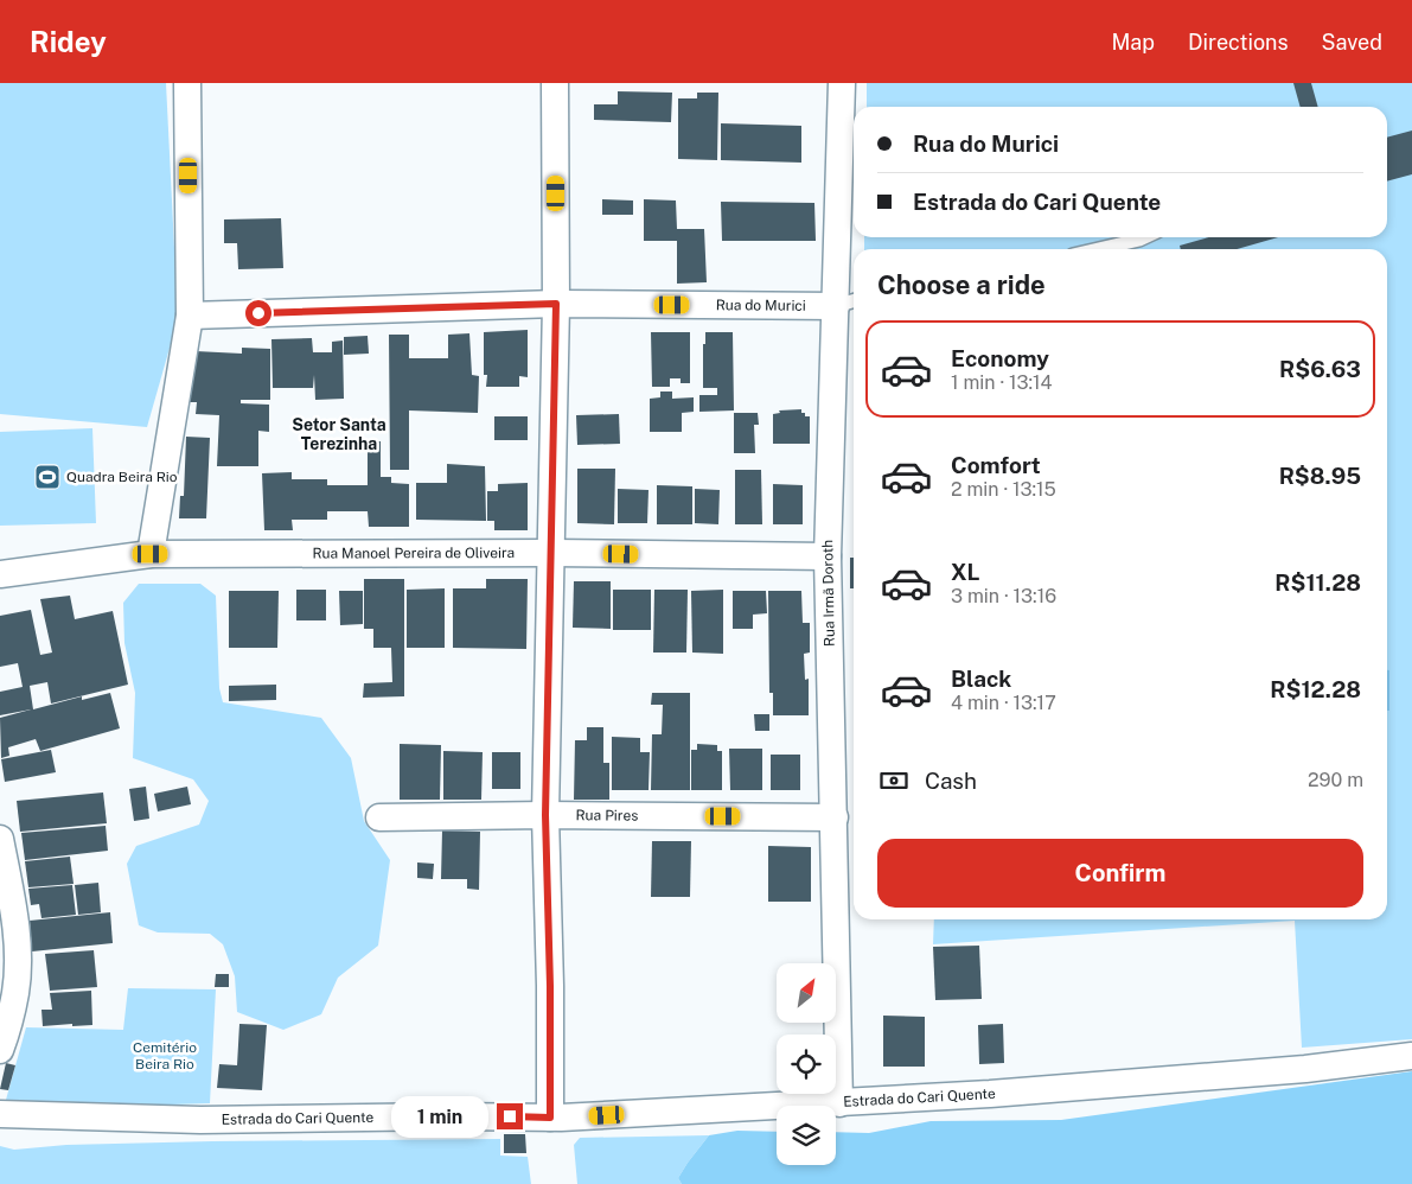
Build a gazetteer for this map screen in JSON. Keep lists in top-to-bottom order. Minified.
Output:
{"streets":{"street":["Rua do Murici","Rua Manoel Pereira de Oliveira","Rua Irmã Doroth","Rua Pires","Estrada do Cari Quente"]},"crossings":[["Rua do Murici","Rua Irmã Doroth"],["Rua Manoel Pereira de Oliveira","Rua Irmã Doroth"],["Rua Irmã Doroth","Rua Pires"],["Rua Irmã Doroth","Estrada do Cari Quente"]],"districts":["Setor Santa Terezinha"],"parks":["Cemitério Beira Rio"],"places":{"sports":["Quadra Beira Rio"]},"north":"top right","page":{"header":"Ridey","nav":["Map","Directions","Saved"],"banner":["Rua do Murici","Estrada do Cari Quente"],"heading":"Choose a ride","list":[{"name":"Economy","note":"1 min · 13:14","value":"R$6.63"},{"name":"Comfort","note":"2 min · 13:15","value":"R$8.95"},{"name":"XL","note":"3 min · 13:16","value":"R$11.28"},{"name":"Black","note":"4 min · 13:17","value":"R$12.28"}],"pay":["Cash","290 m"],"buttons":"Confirm","bubble":"1 min"}}
